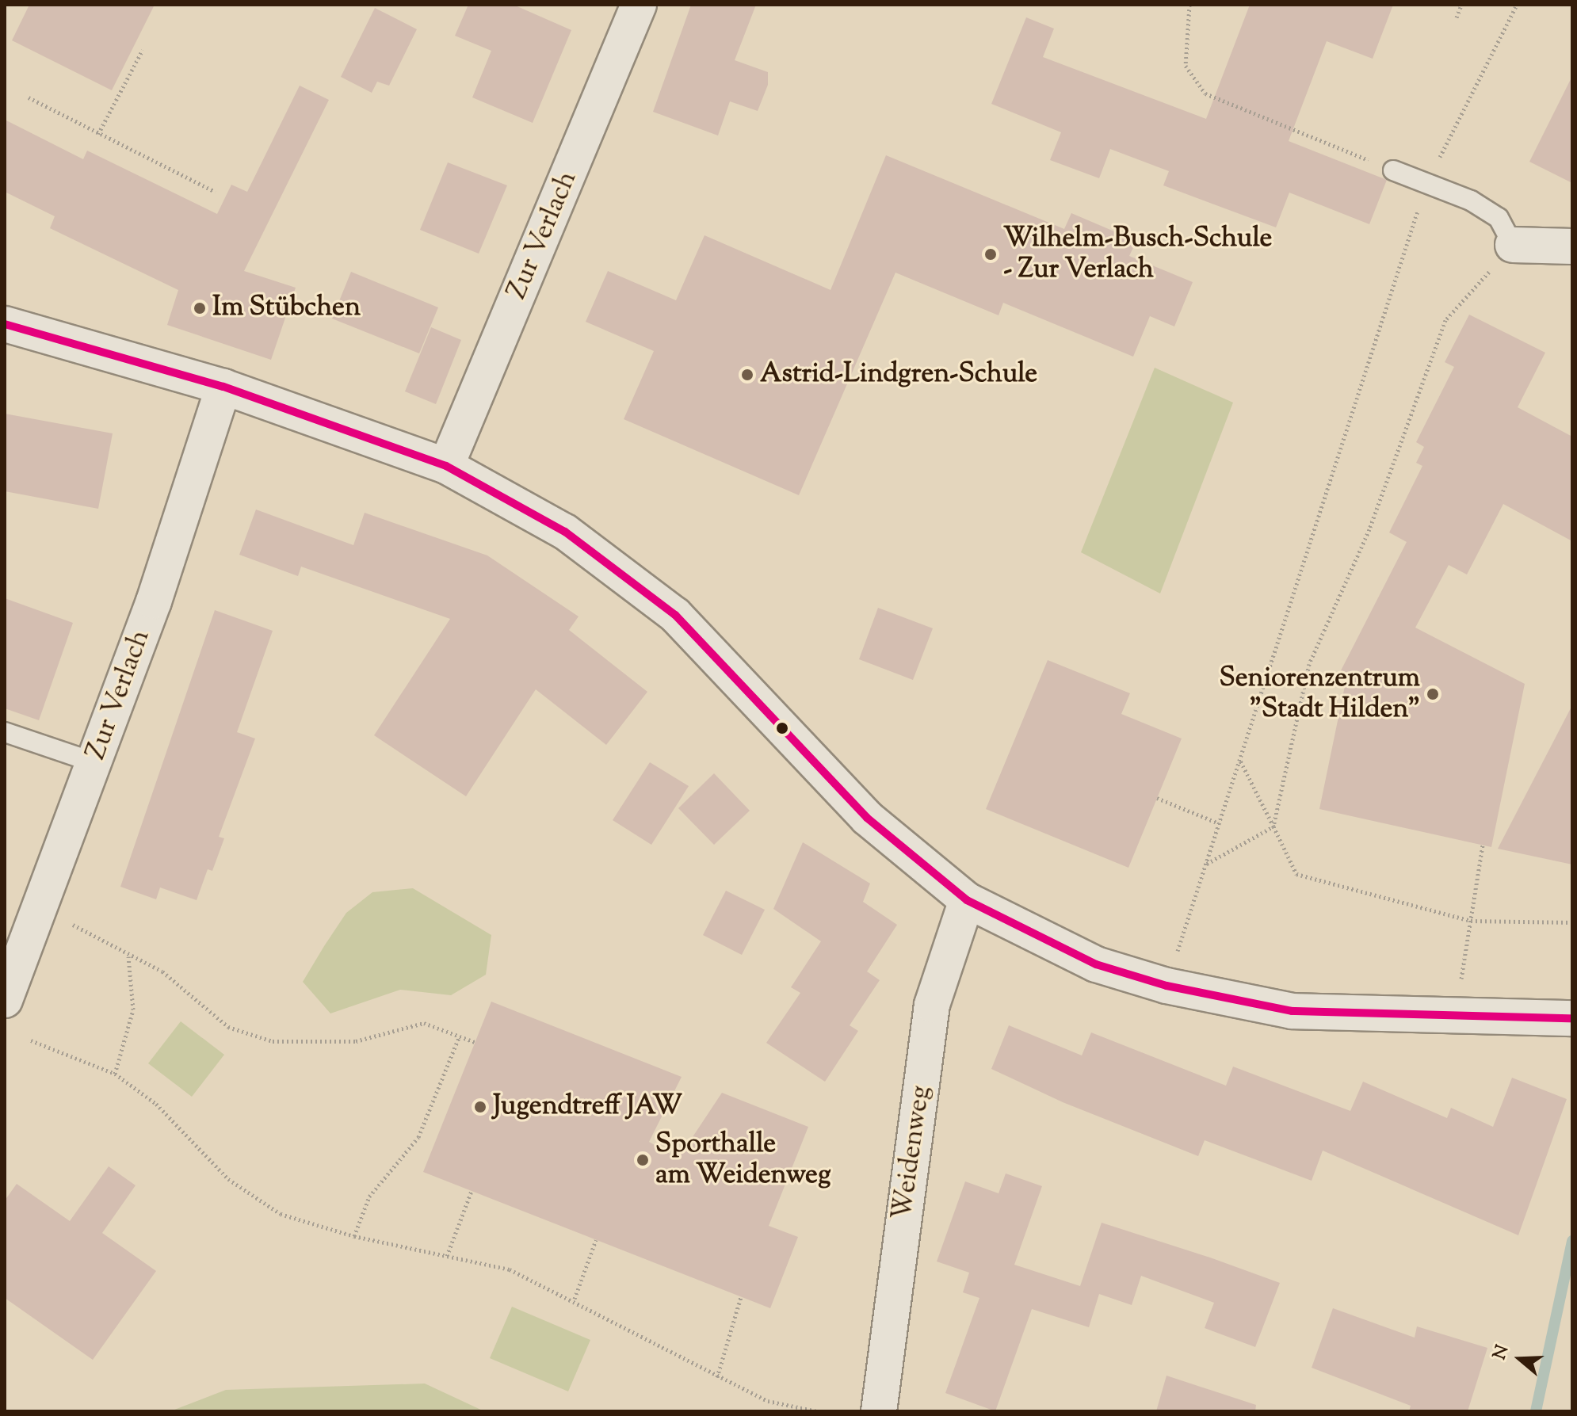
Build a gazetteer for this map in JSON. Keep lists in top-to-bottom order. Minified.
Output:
{"streets":{"street":["Zur Verlach","Weidenweg"]},"places":["Wilhelm-Busch-Schule - Zur Verlach","Im Stübchen","Astrid-Lindgren-Schule","Seniorenzentrum \"Stadt Hilden\"","Jugendtreff JAW","Sporthalle am Weidenweg"],"north":"left"}
